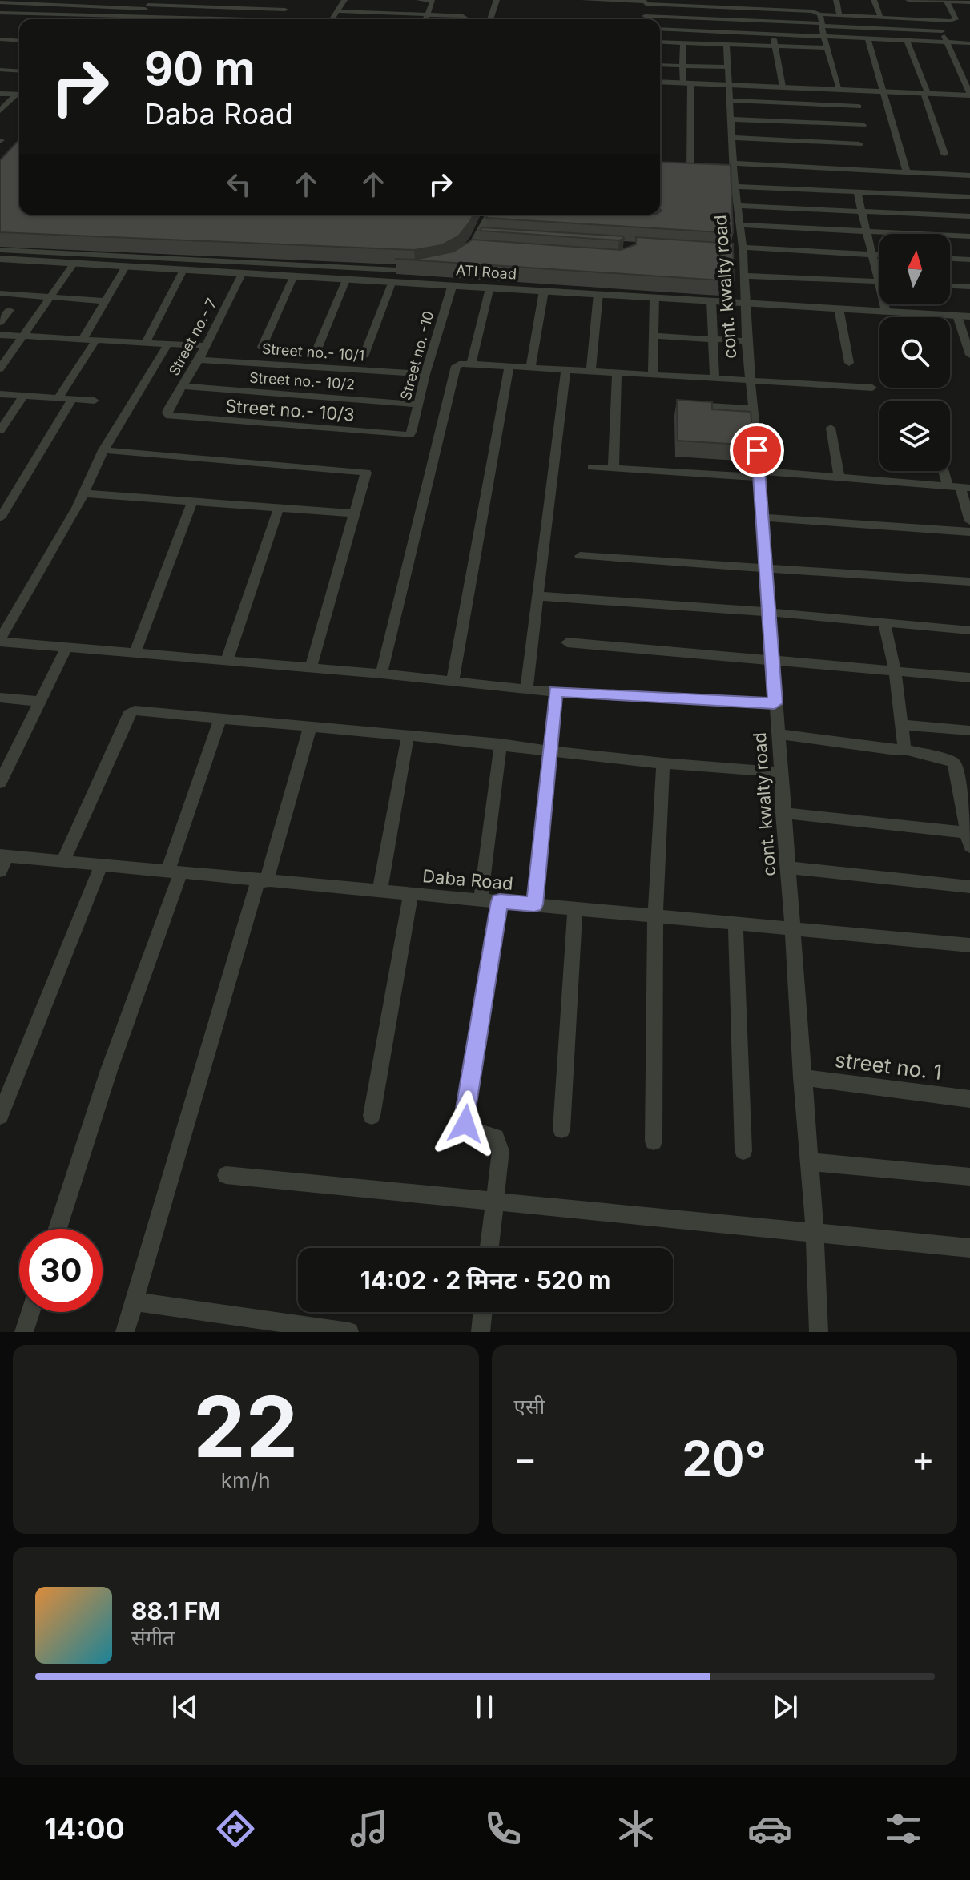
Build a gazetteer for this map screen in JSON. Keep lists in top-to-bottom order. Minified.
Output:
{"streets":{"street":["ATI Road","cont. kwalty road","Street no.- 7","Street no.- 10/1","Street no. -10","Street no.- 10/2","Street no.- 10/3","Daba Road","street no. 1"]},"crossings":[["ATI Road","cont. kwalty road"],["ATI Road","Street no.- 7"],["ATI Road","Street no. -10"],["cont. kwalty road","Daba Road"],["cont. kwalty road","street no. 1"],["Street no.- 7","Street no.- 10/1"],["Street no.- 7","Street no.- 10/2"],["Street no.- 7","Street no.- 10/3"],["Street no.- 10/1","Street no. -10"],["Street no. -10","Street no.- 10/2"],["Street no. -10","Street no.- 10/3"]],"north":"top","page":{"turn":["90 m","Daba Road"],"limit":"30","trip":"14:02 · 2 मिनट · 520 m","tile":[["22","km/h"],"एसी"],"heat":["−","20°","+"],"song":["88.1 FM","संगीत"],"tabs":"14:00"}}
